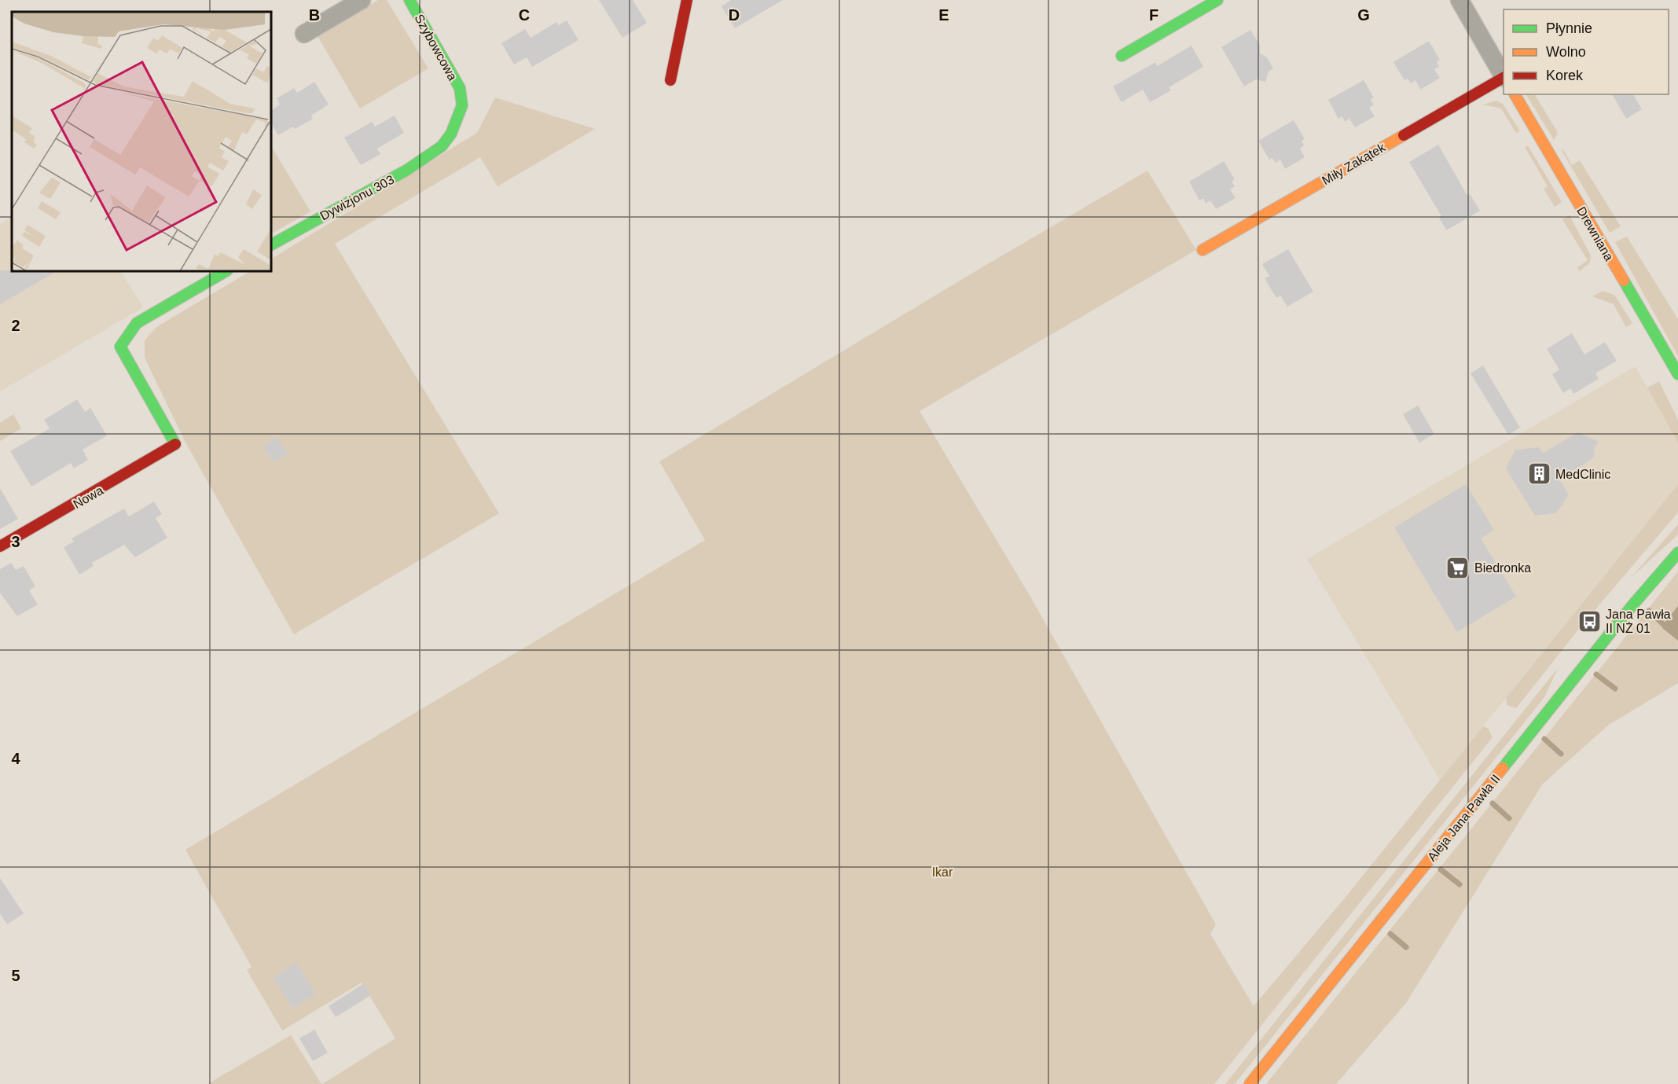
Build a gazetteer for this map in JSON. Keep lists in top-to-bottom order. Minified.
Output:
{"streets":{"street":["Szybowcowa","Miły Zakątek","Dywizjonu 303","Drewniana","Nowa","Aleja Jana Pawła II"]},"crossings":[["Szybowcowa","Dywizjonu 303"]],"parks":["Ikar"],"places":{"building":["MedClinic"],"supermarket":["Biedronka"],"bus stop":["Jana Pawła II NŻ 01"]},"legend":["Płynnie","Wolno","Korek"],"grid":{"columns":["B","C","D","E","F","G"],"rows":["2","3","4","5"]}}
